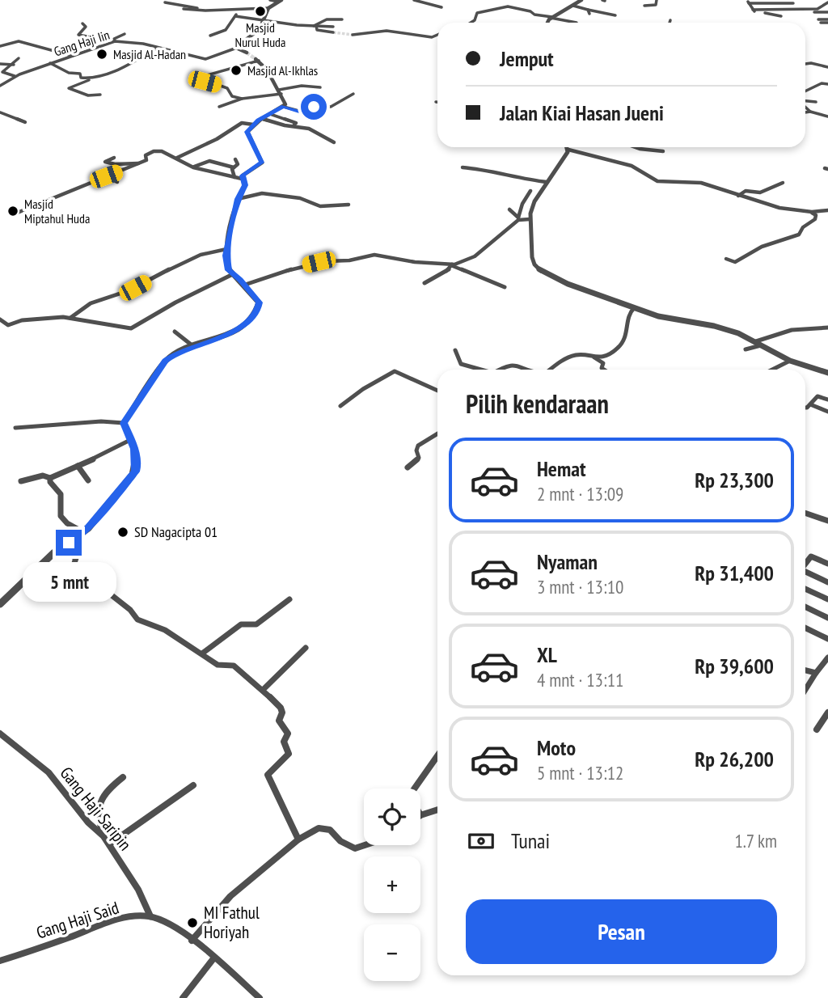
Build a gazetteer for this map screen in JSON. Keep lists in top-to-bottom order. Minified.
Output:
{"streets":{"street":["Gang Haji Iin","Gang Haji Saripin","Gang Haji Said"]},"crossings":[["Gang Haji Saripin","Gang Haji Said"]],"places":["Masjid Nurul Huda","Masjid Al-Hadan","Masjid Al-Ikhlas","Masjid Miptahul Huda","SD Nagacipta 01","MI Fathul Horiyah"],"page":{"banner":["Jemput","Jalan Kiai Hasan Jueni"],"heading":"Pilih kendaraan","list":[{"name":"Hemat","note":"2 mnt · 13:09","value":"Rp 23,300"},{"name":"Nyaman","note":"3 mnt · 13:10","value":"Rp 31,400"},{"name":"XL","note":"4 mnt · 13:11","value":"Rp 39,600"},{"name":"Moto","note":"5 mnt · 13:12","value":"Rp 26,200"}],"bubble":"5 mnt","map_buttons":["+","−"],"pay":["Tunai","1.7 km"],"buttons":"Pesan"}}
